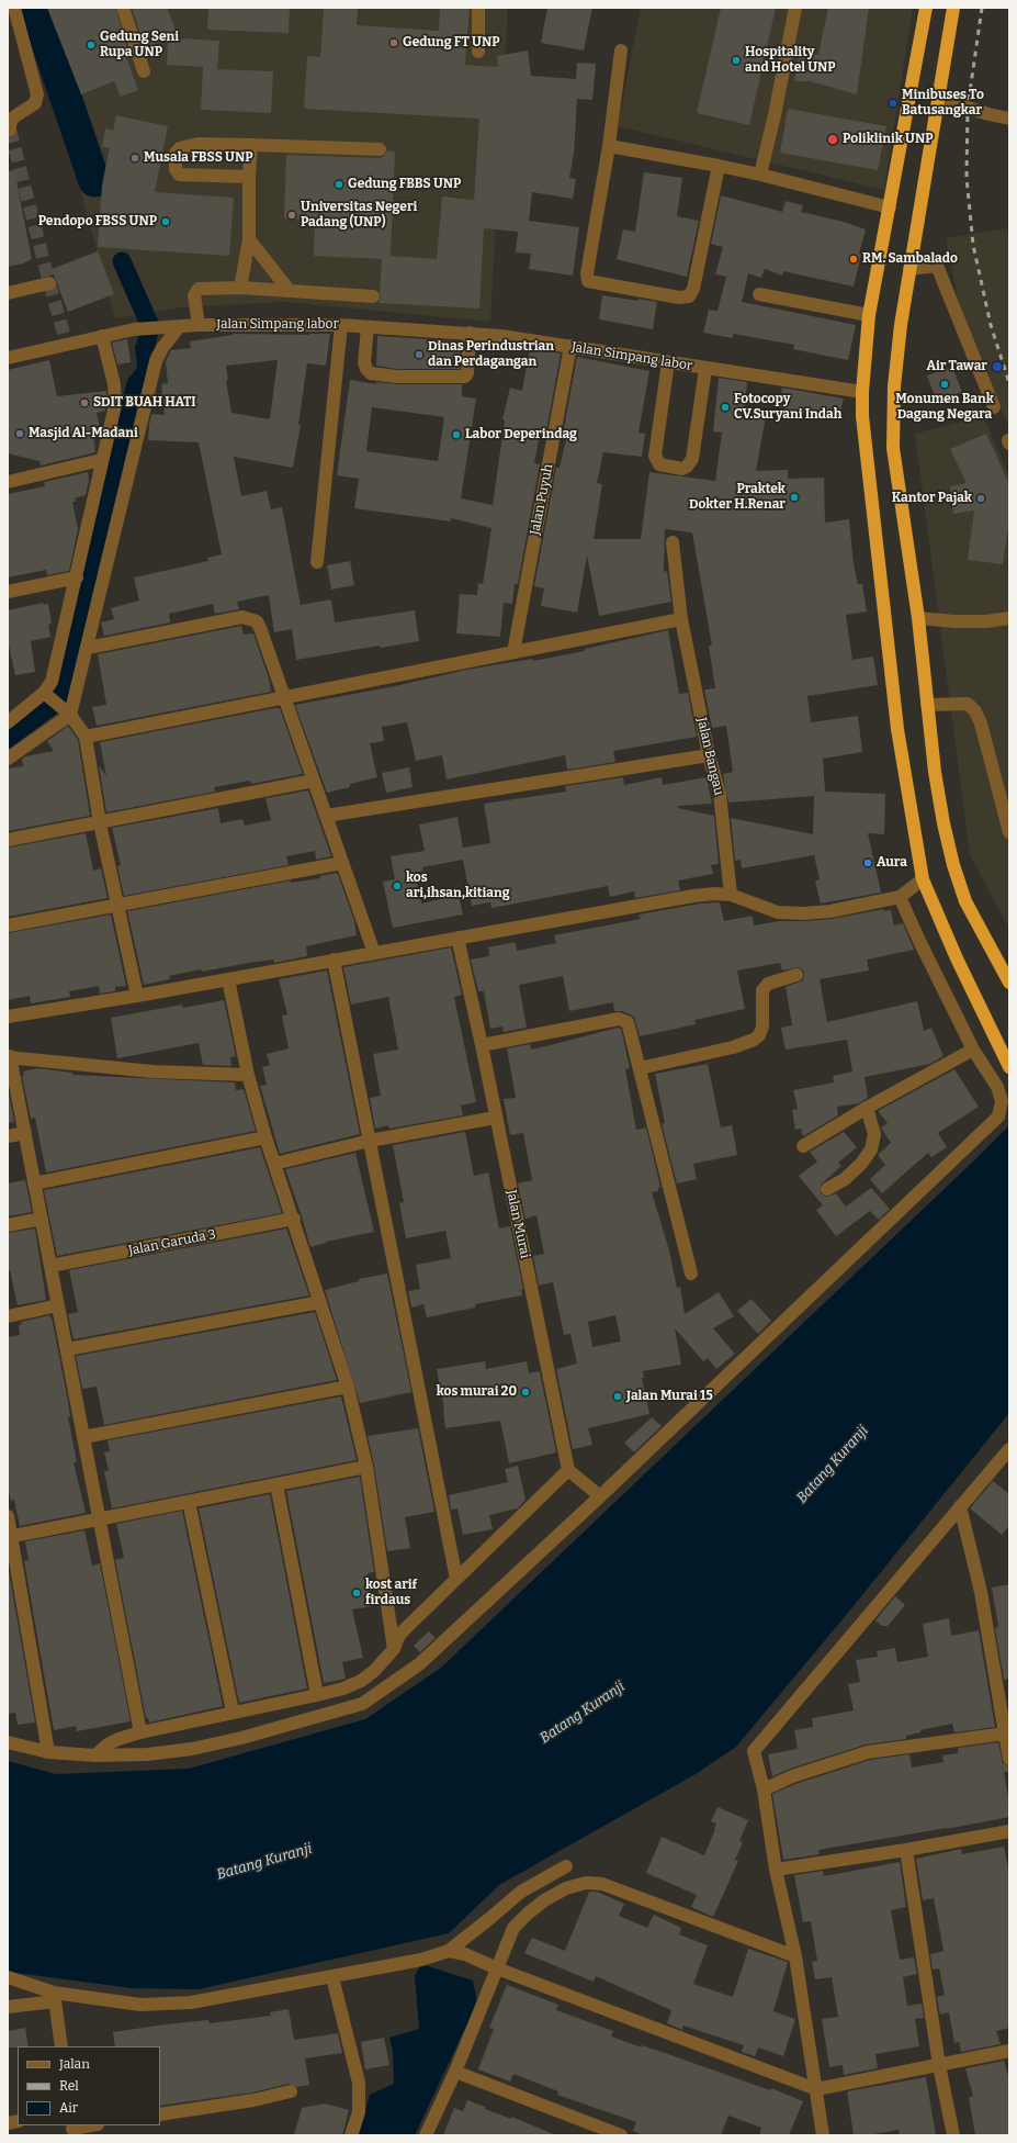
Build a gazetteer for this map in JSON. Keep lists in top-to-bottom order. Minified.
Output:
{"streets":{"street":["Jalan Simpang labor","Jalan Puyuh","Jalan Bangau","Jalan Murai","Jalan Garuda 3"]},"crossings":[["Jalan Simpang labor","Jalan Puyuh"]],"water":["Batang Kuranji"],"places":["Gedung FT UNP","Gedung Seni Rupa UNP","Hospitality and Hotel UNP","Minibuses To Batusangkar","Poliklinik UNP","Musala FBSS UNP","Gedung FBBS UNP","Universitas Negeri Padang (UNP)","Pendopo FBSS UNP","RM. Sambalado","Dinas Perindustrian dan Perdagangan","Air Tawar","Monumen Bank Dagang Negara","SDIT BUAH HATI","Fotocopy CV.Suryani Indah","Masjid Al-Madani","Labor Deperindag","Praktek Dokter H.Renar","Kantor Pajak","Aura","kos ari,ihsan,kitiang","kos murai 20","Jalan Murai 15","kost arif firdaus"],"legend":["Jalan","Rel","Air"]}
